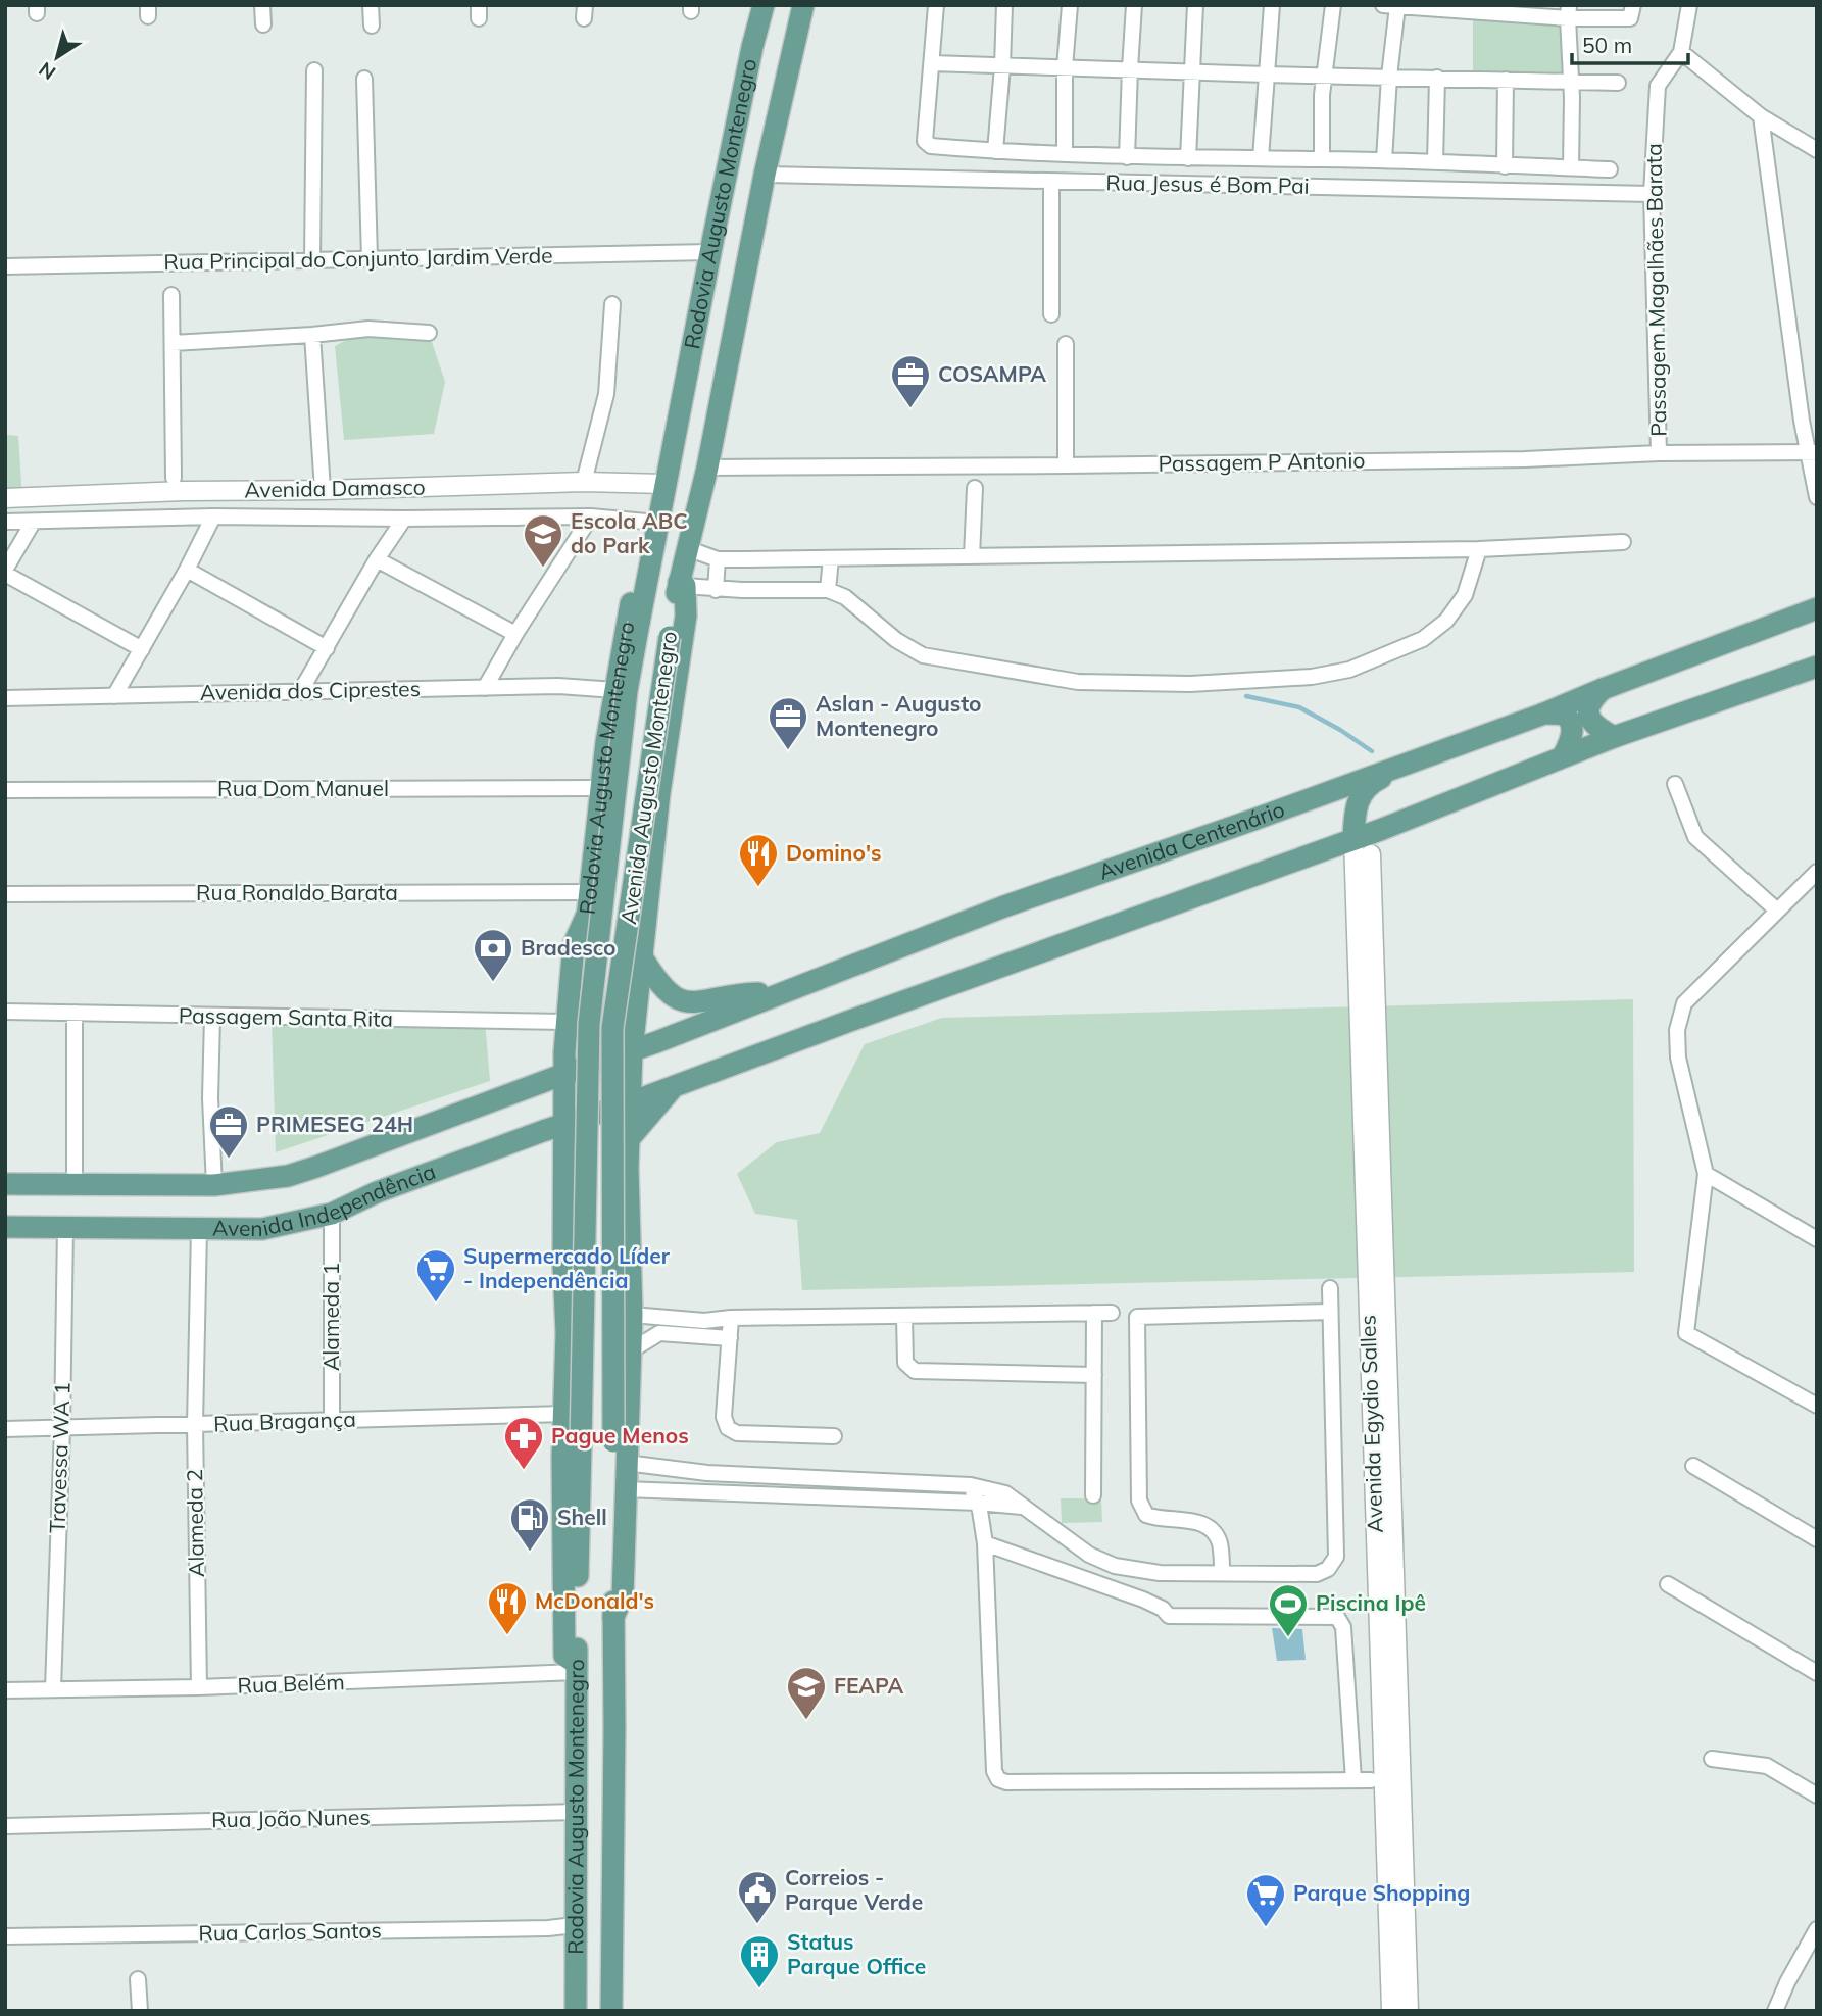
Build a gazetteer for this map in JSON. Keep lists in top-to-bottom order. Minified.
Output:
{"streets":{"main road":["Rodovia Augusto Montenegro","Avenida Augusto Montenegro","Avenida Centenário","Avenida Independência"],"street":["Rua Jesus é Bom Pai","Rua Principal do Conjunto Jardim Verde","Passagem Magalhães Barata","Passagem P Antonio","Avenida Damasco","Avenida dos Ciprestes","Rua Dom Manuel","Rua Ronaldo Barata","Passagem Santa Rita","Alameda 1","Rua Bragança","Avenida Egydio Salles","Travessa WA 1","Alameda 2","Rua Belém","Rua João Nunes","Rua Carlos Santos"]},"crossings":[["Rua Jesus é Bom Pai","Rodovia Augusto Montenegro"],["Rua Jesus é Bom Pai","Passagem Magalhães Barata"],["Rodovia Augusto Montenegro","Rua Principal do Conjunto Jardim Verde"],["Rodovia Augusto Montenegro","Passagem P Antonio"],["Rodovia Augusto Montenegro","Avenida Damasco"],["Rodovia Augusto Montenegro","Avenida dos Ciprestes"],["Rodovia Augusto Montenegro","Avenida Augusto Montenegro"],["Rodovia Augusto Montenegro","Rua Dom Manuel"],["Rodovia Augusto Montenegro","Avenida Centenário"],["Rodovia Augusto Montenegro","Rua Ronaldo Barata"],["Rodovia Augusto Montenegro","Passagem Santa Rita"],["Rodovia Augusto Montenegro","Avenida Independência"],["Rodovia Augusto Montenegro","Rua Bragança"],["Rodovia Augusto Montenegro","Rua Belém"],["Rodovia Augusto Montenegro","Rua João Nunes"],["Rodovia Augusto Montenegro","Rua Carlos Santos"],["Passagem Magalhães Barata","Passagem P Antonio"],["Avenida Augusto Montenegro","Rua Belém"],["Avenida Centenário","Avenida Independência"],["Avenida Independência","Alameda 1"],["Avenida Independência","Travessa WA 1"],["Avenida Independência","Alameda 2"],["Alameda 1","Rua Bragança"],["Rua Bragança","Travessa WA 1"],["Rua Bragança","Alameda 2"],["Travessa WA 1","Rua Belém"],["Alameda 2","Rua Belém"]],"places":{"office":["COSAMPA","Aslan - Augusto Montenegro","PRIMESEG 24H"],"school or university":["Escola ABC do Park","FEAPA"],"restaurant":["Domino's","McDonald's"],"bank":["Bradesco"],"supermarket":["Supermercado Líder - Independência","Parque Shopping"],"pharmacy":["Pague Menos"],"fuel station":["Shell"],"sports":["Piscina Ipê"],"public building":["Correios - Parque Verde"],"building":["Status Parque Office"]},"scale_bar":"50 m","north":"bottom left"}
